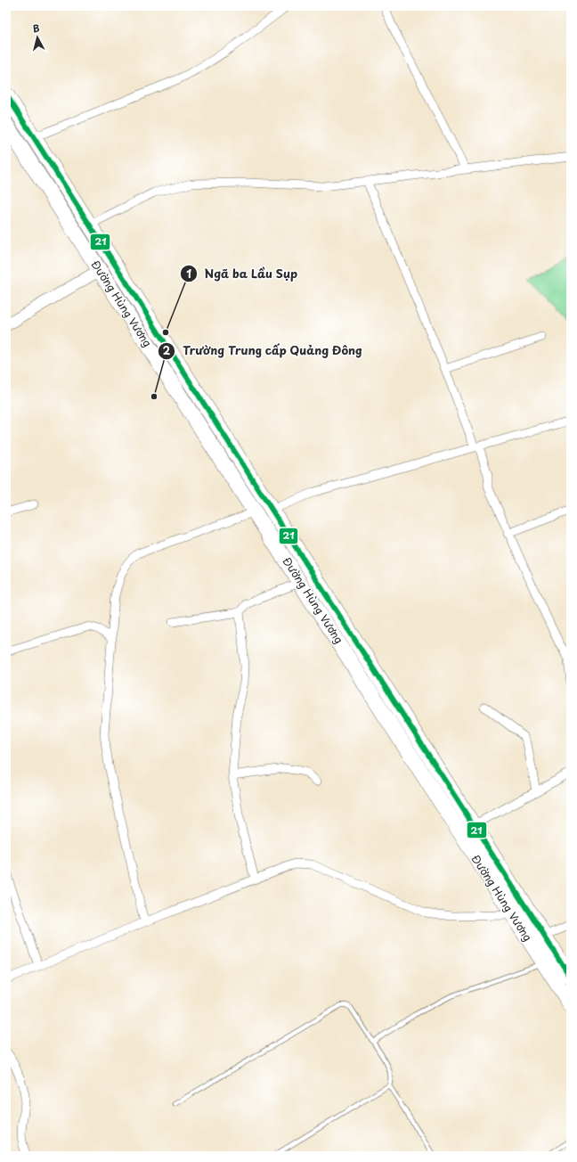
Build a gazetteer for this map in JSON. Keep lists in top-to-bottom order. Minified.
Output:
{"streets":{"highway":["Đường Hùng Vương"]},"places":["Ngã ba Lầu Sụp","Trường Trung cấp Quảng Đông"],"lines":["transit line 21"],"north":"top"}
